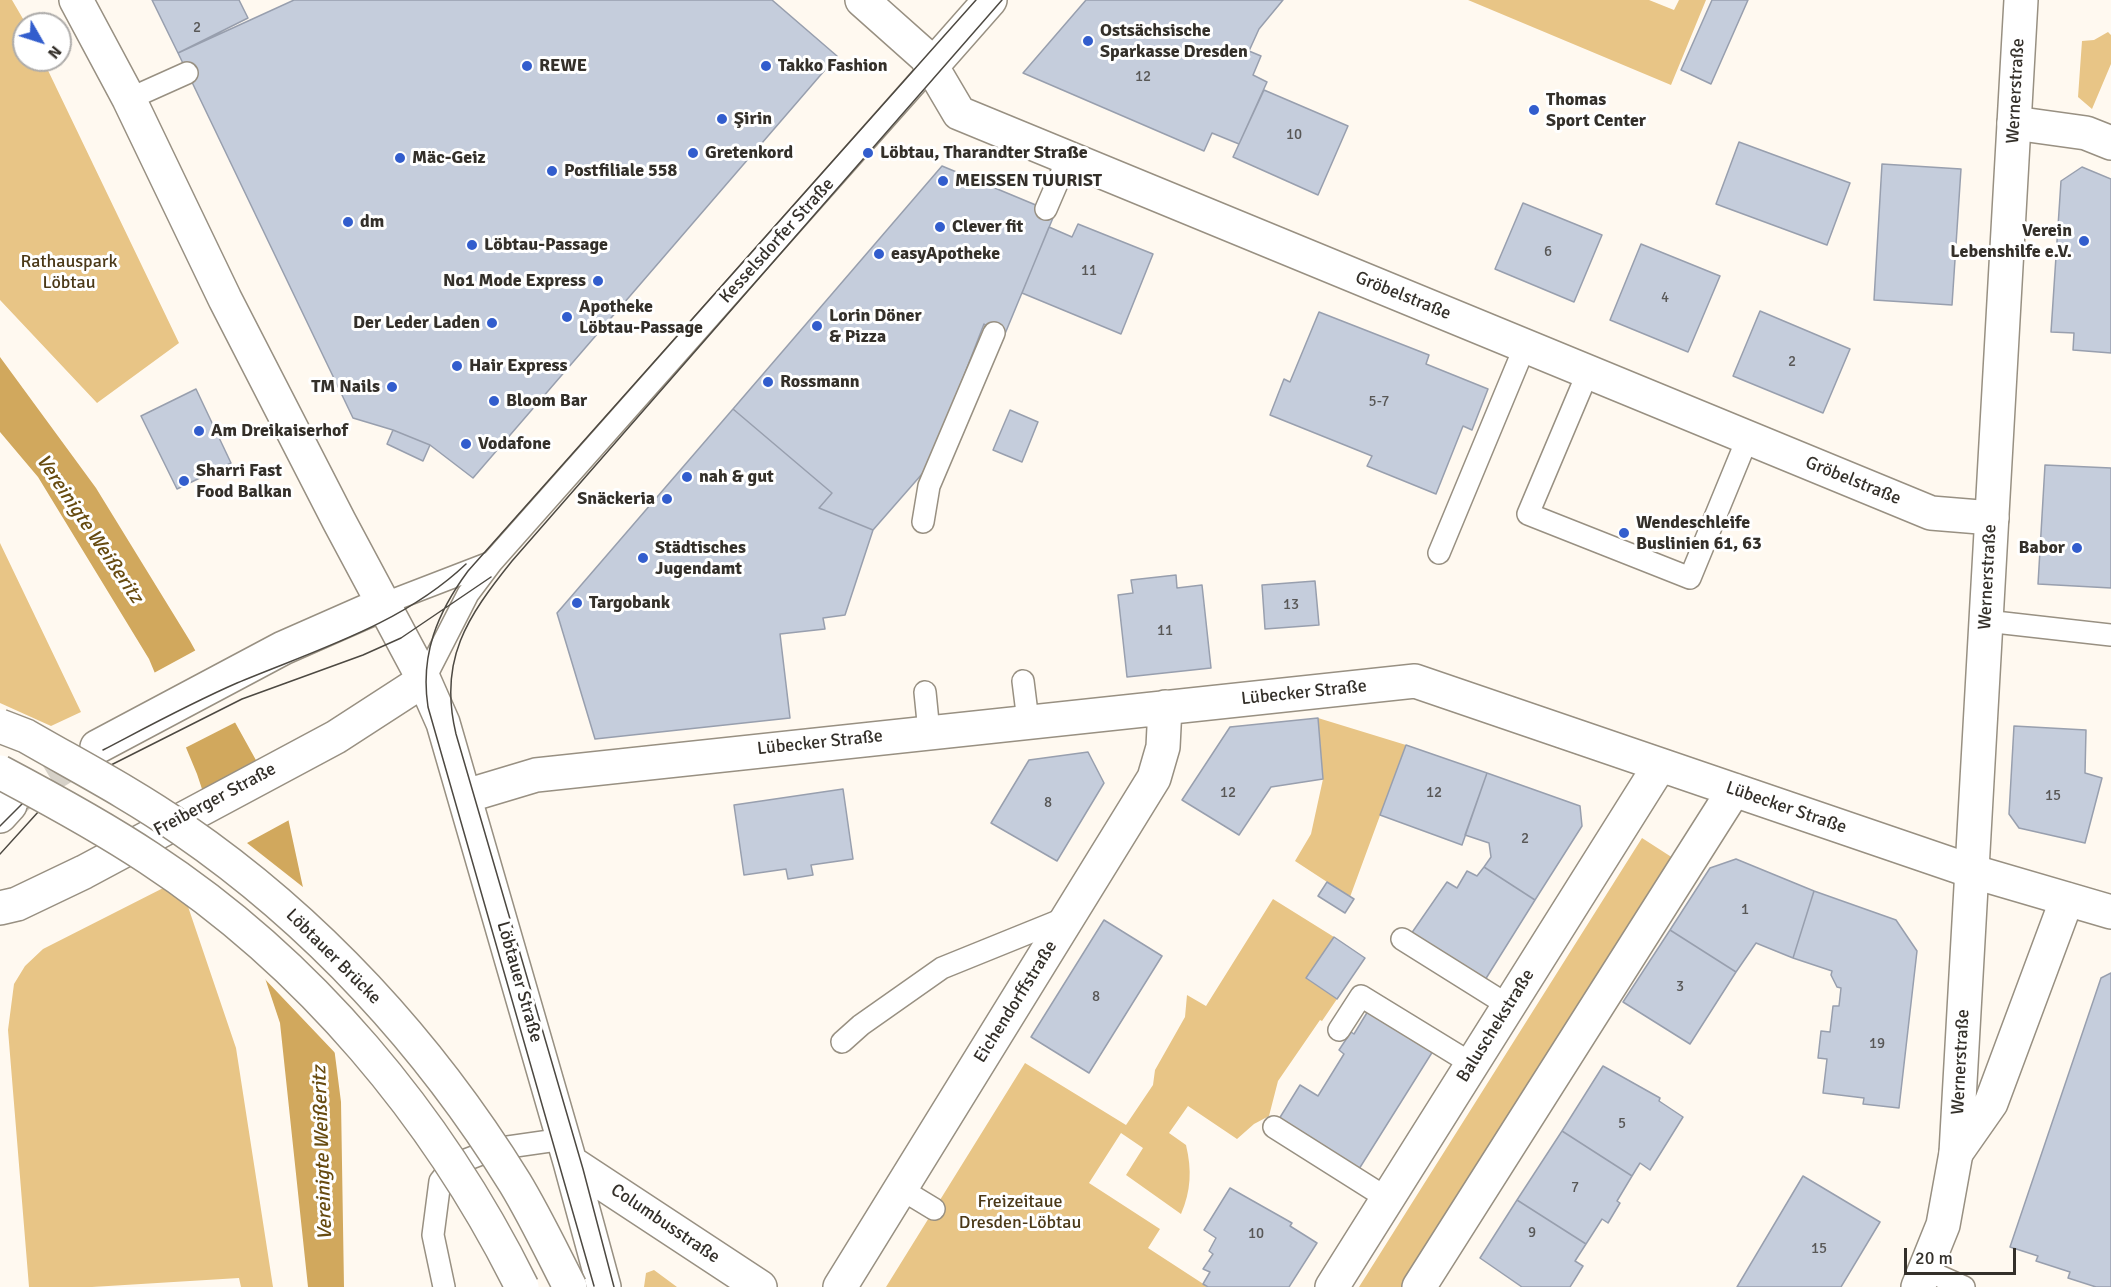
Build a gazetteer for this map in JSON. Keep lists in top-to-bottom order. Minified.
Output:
{"streets":{"street":["Wernerstraße","Kesselsdorfer Straße","Gröbelstraße","Lübecker Straße","Freiberger Straße","Löbtauer Brücke","Löbtauer Straße","Eichendorffstraße","Baluschekstraße","Columbusstraße"]},"crossings":[["Wernerstraße","Gröbelstraße"],["Wernerstraße","Lübecker Straße"],["Kesselsdorfer Straße","Gröbelstraße"],["Kesselsdorfer Straße","Freiberger Straße"],["Kesselsdorfer Straße","Löbtauer Straße"],["Lübecker Straße","Löbtauer Straße"],["Lübecker Straße","Eichendorffstraße"],["Lübecker Straße","Baluschekstraße"],["Freiberger Straße","Löbtauer Straße"],["Löbtauer Straße","Columbusstraße"]],"water":["Vereinigte Weißeritz"],"parks":["Rathauspark Löbtau","Freizeitaue Dresden-Löbtau"],"places":["Ostsächsische Sparkasse Dresden","REWE","Takko Fashion","Thomas Sport Center","Şirin","Gretenkord","Löbtau, Tharandter Straße","Mäc-Geiz","Postfiliale 558","MEISSEN TUURIST","dm","Clever fit","Verein Lebenshilfe e.V.","Löbtau-Passage","easyApotheke","No1 Mode Express","Apotheke Löbtau-Passage","Der Leder Laden","Lorin Döner & Pizza","Hair Express","Rossmann","TM Nails","Bloom Bar","Am Dreikaiserhof","Vodafone","nah & gut","Sharri Fast Food Balkan","Snäckeria","Wendeschleife Buslinien 61, 63","Babor","Städtisches Jugendamt","Targobank"],"house_numbers":["2","12","10","6","11","4","2","5-7","13","11","12","12","15","8","2","1","3","8","19","5","7","9","10","15"],"scale_bar":"20 m","north":"bottom right"}
